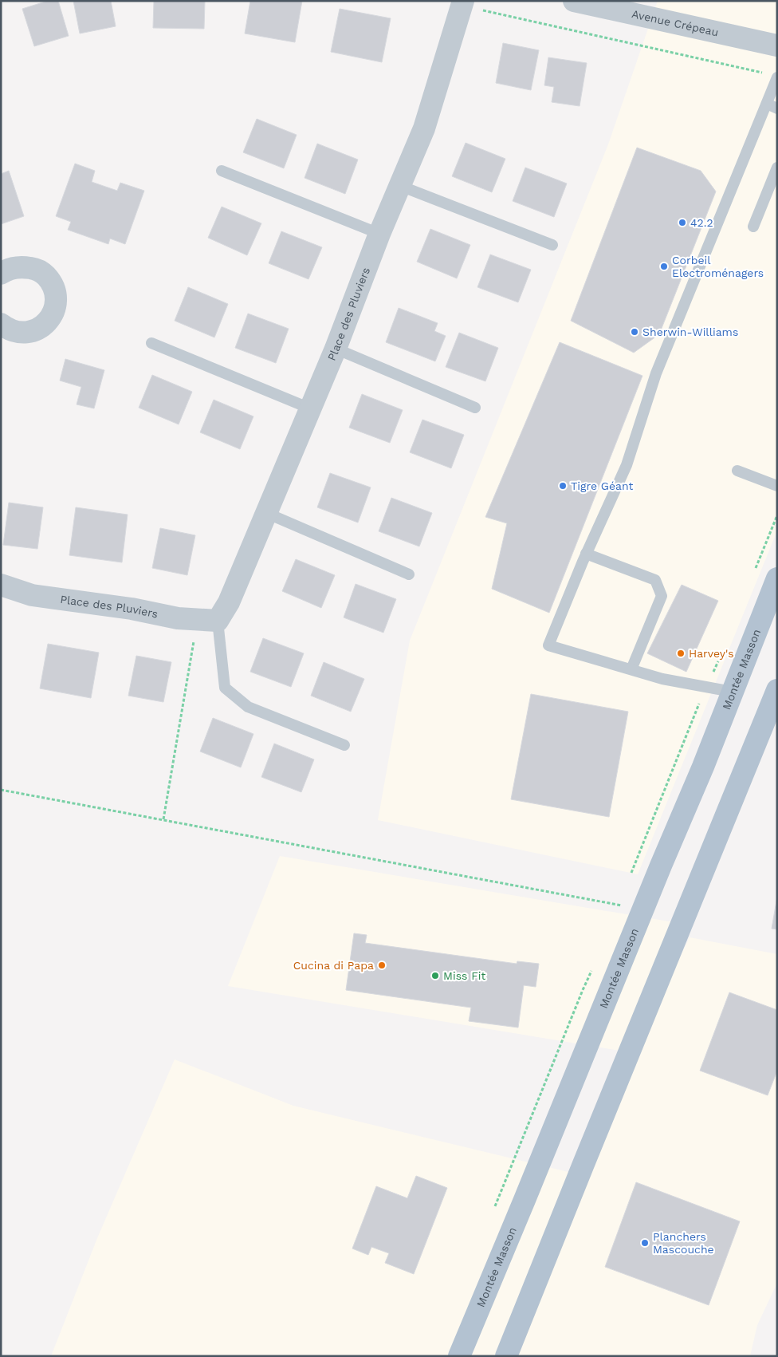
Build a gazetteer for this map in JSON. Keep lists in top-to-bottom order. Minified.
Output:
{"streets":{"main road":["Montée Masson"],"street":["Avenue Crépeau","Place des Pluviers"]},"places":["42.2","Corbeil Electroménagers","Sherwin-Williams","Tigre Géant","Harvey's","Cucina di Papa","Miss Fit","Planchers Mascouche"]}
